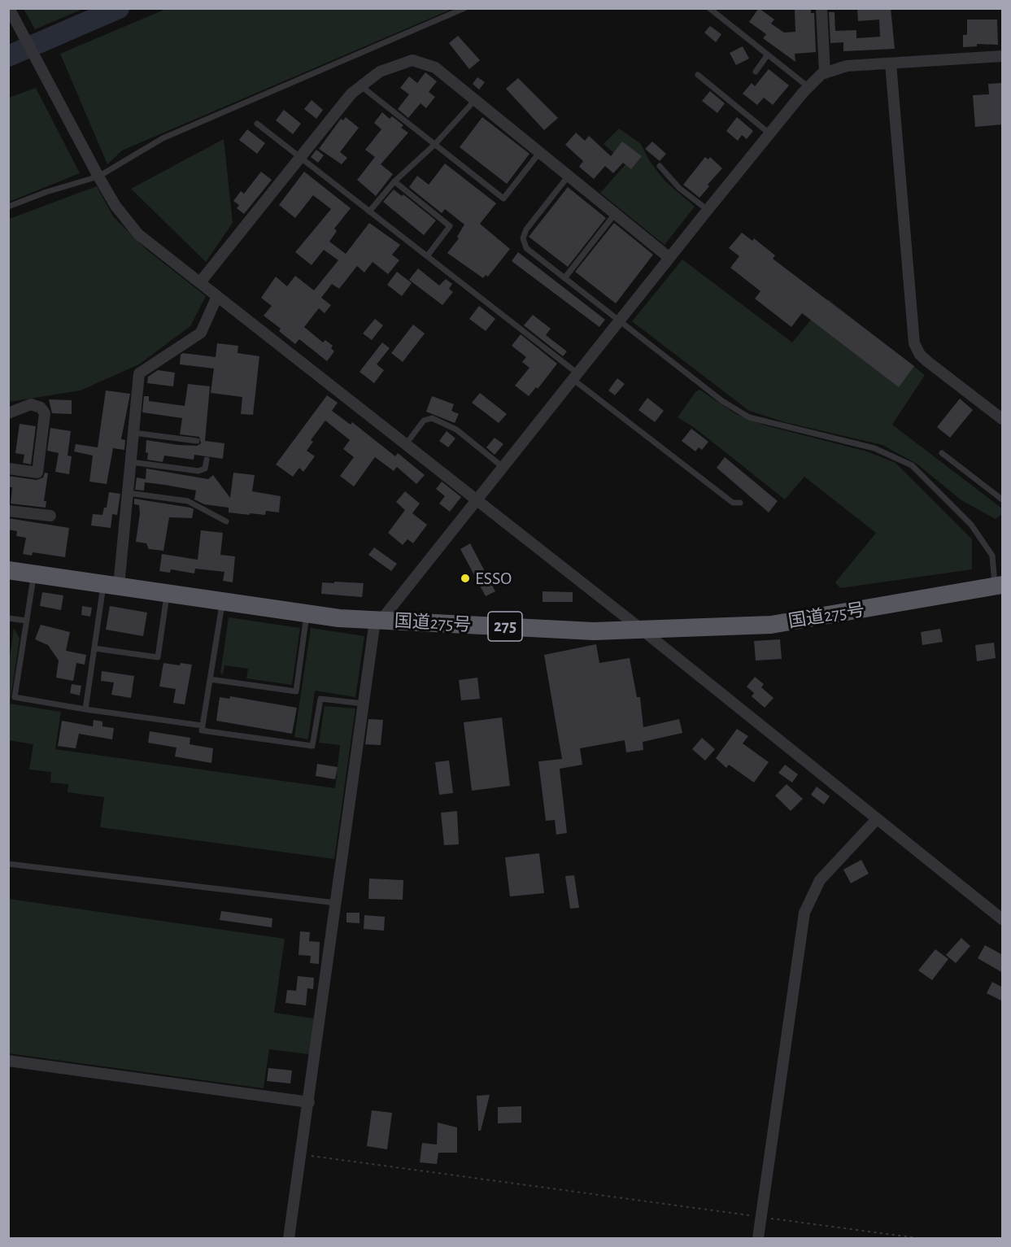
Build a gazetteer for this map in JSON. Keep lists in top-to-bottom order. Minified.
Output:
{"streets":{"highway":["国道275号","275"]},"places":["ESSO"]}
